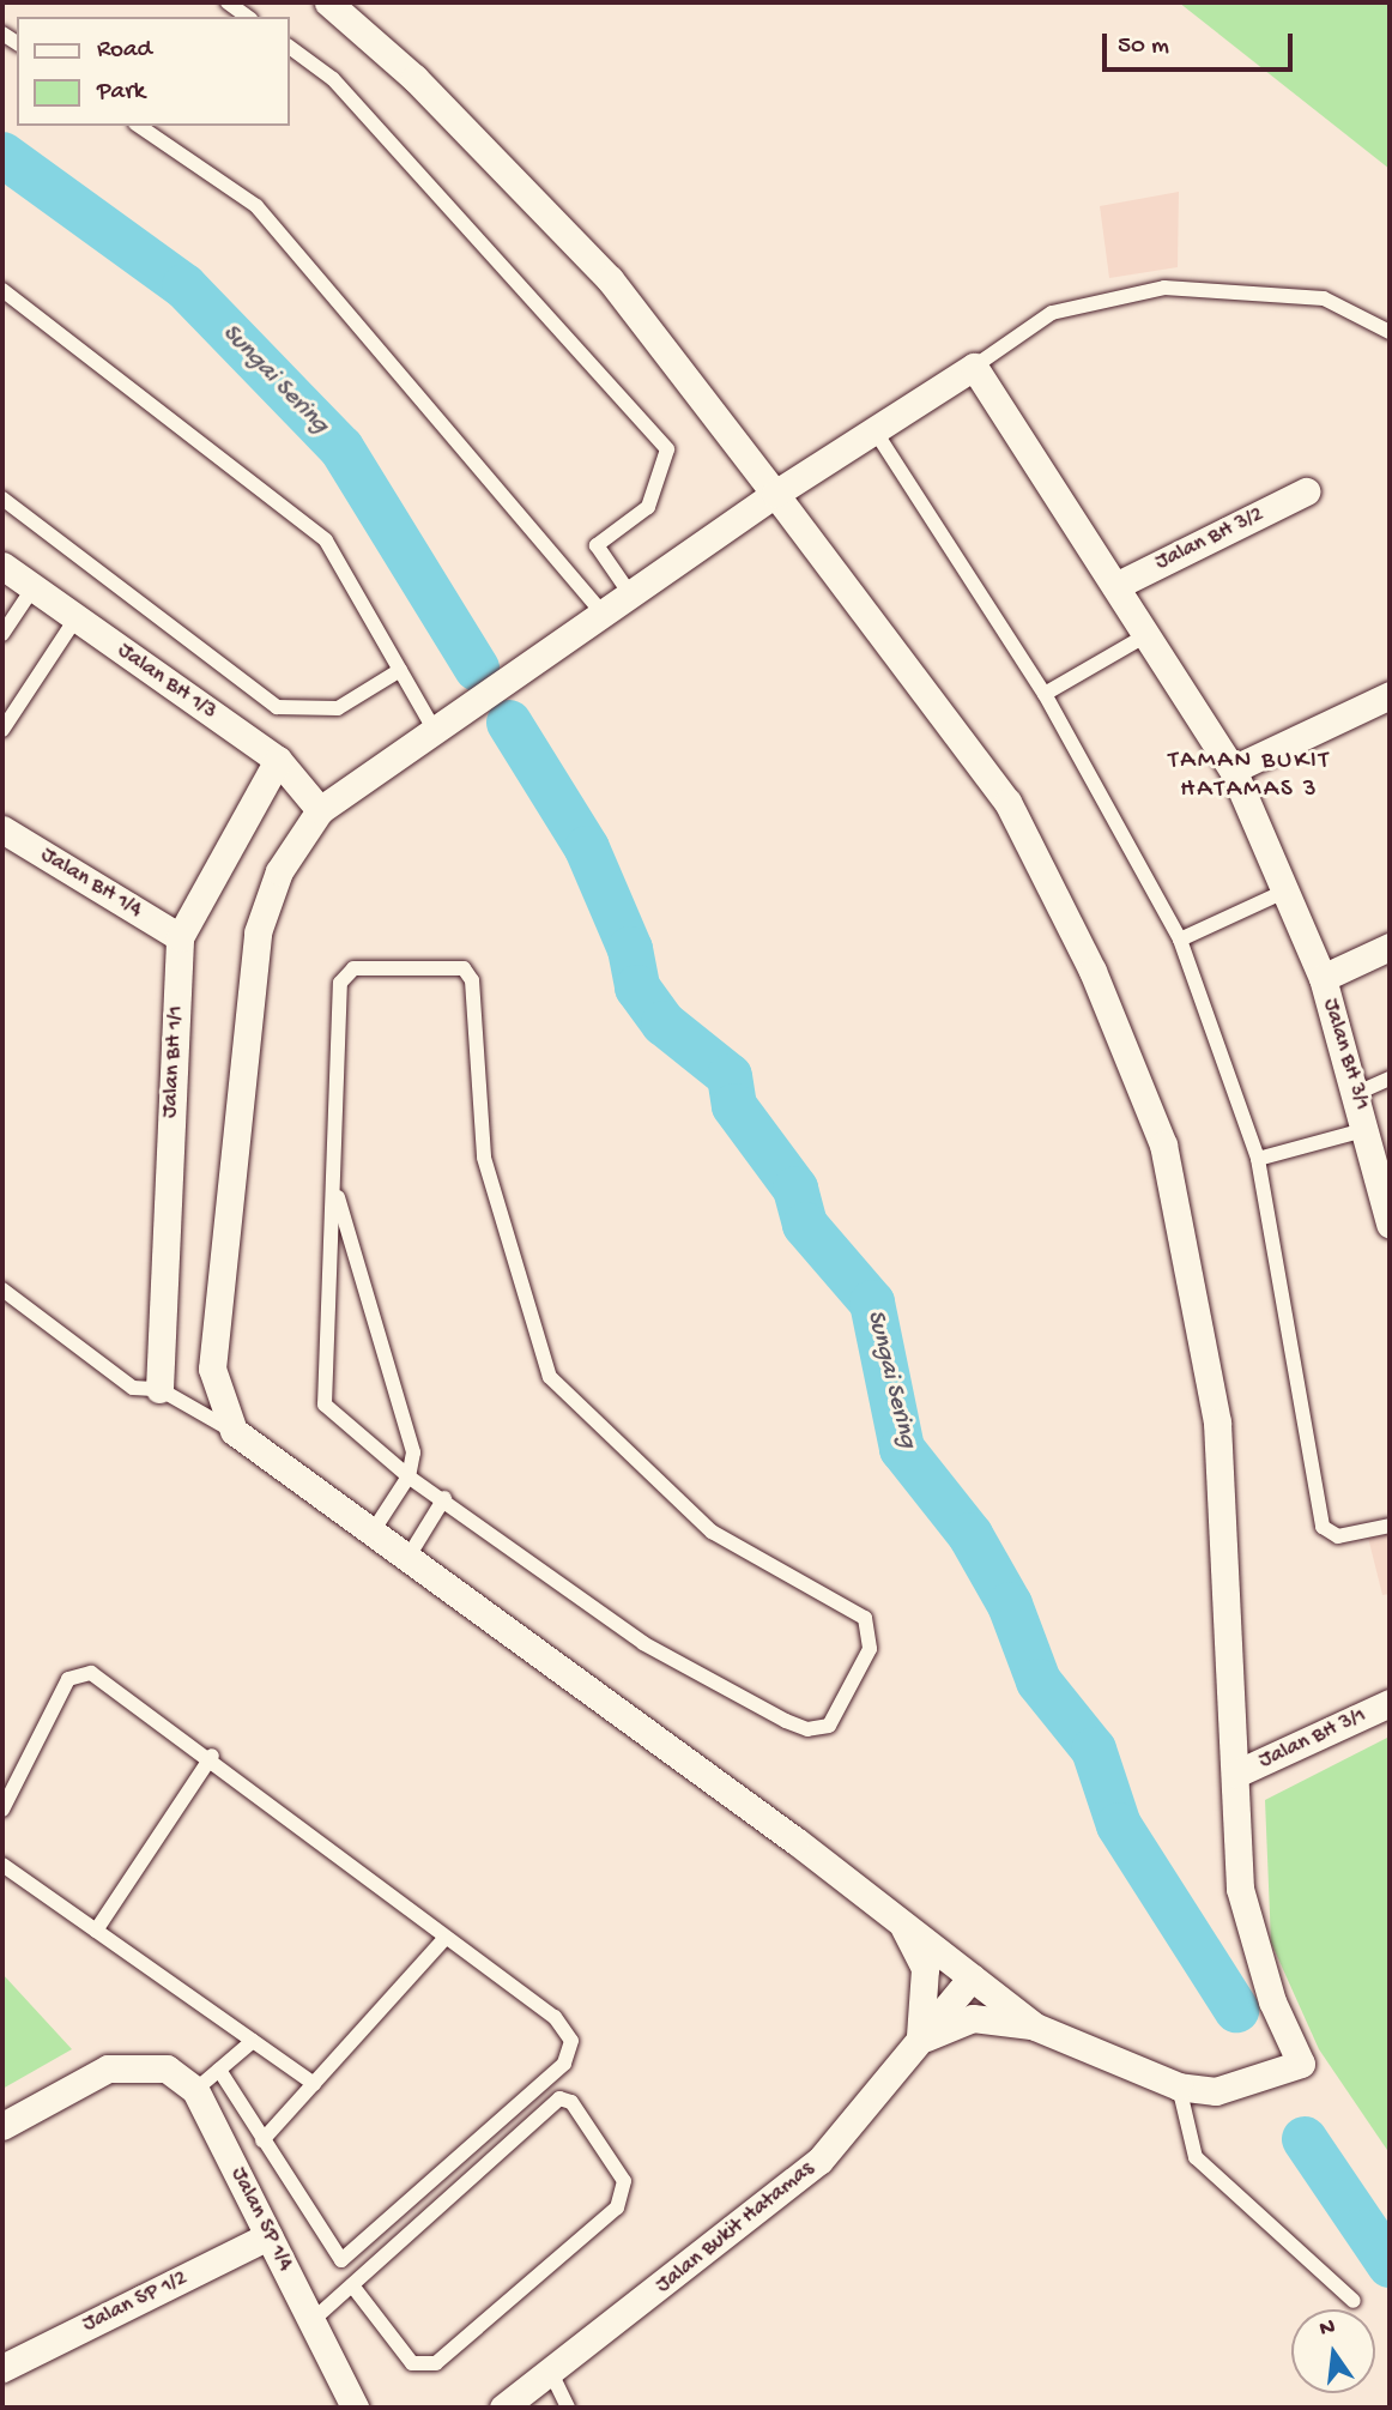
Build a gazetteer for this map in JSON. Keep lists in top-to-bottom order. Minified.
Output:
{"streets":{"street":["Jalan BH 3/2","Jalan BH 1/3","Jalan BH 1/4","Jalan BH 3/1","Jalan BH 1/1","Jalan SP 1/4","Jalan Bukit Hatamas","Jalan SP 1/2"]},"crossings":[["Jalan BH 3/2","Jalan BH 3/1"],["Jalan BH 1/3","Jalan BH 1/1"],["Jalan BH 1/4","Jalan BH 1/1"],["Jalan SP 1/4","Jalan SP 1/2"]],"districts":["TAMAN BUKIT HATAMAS 3"],"water":["Sungai Sering"],"legend":["Road","Park"],"scale_bar":"50 m","north":"top"}
